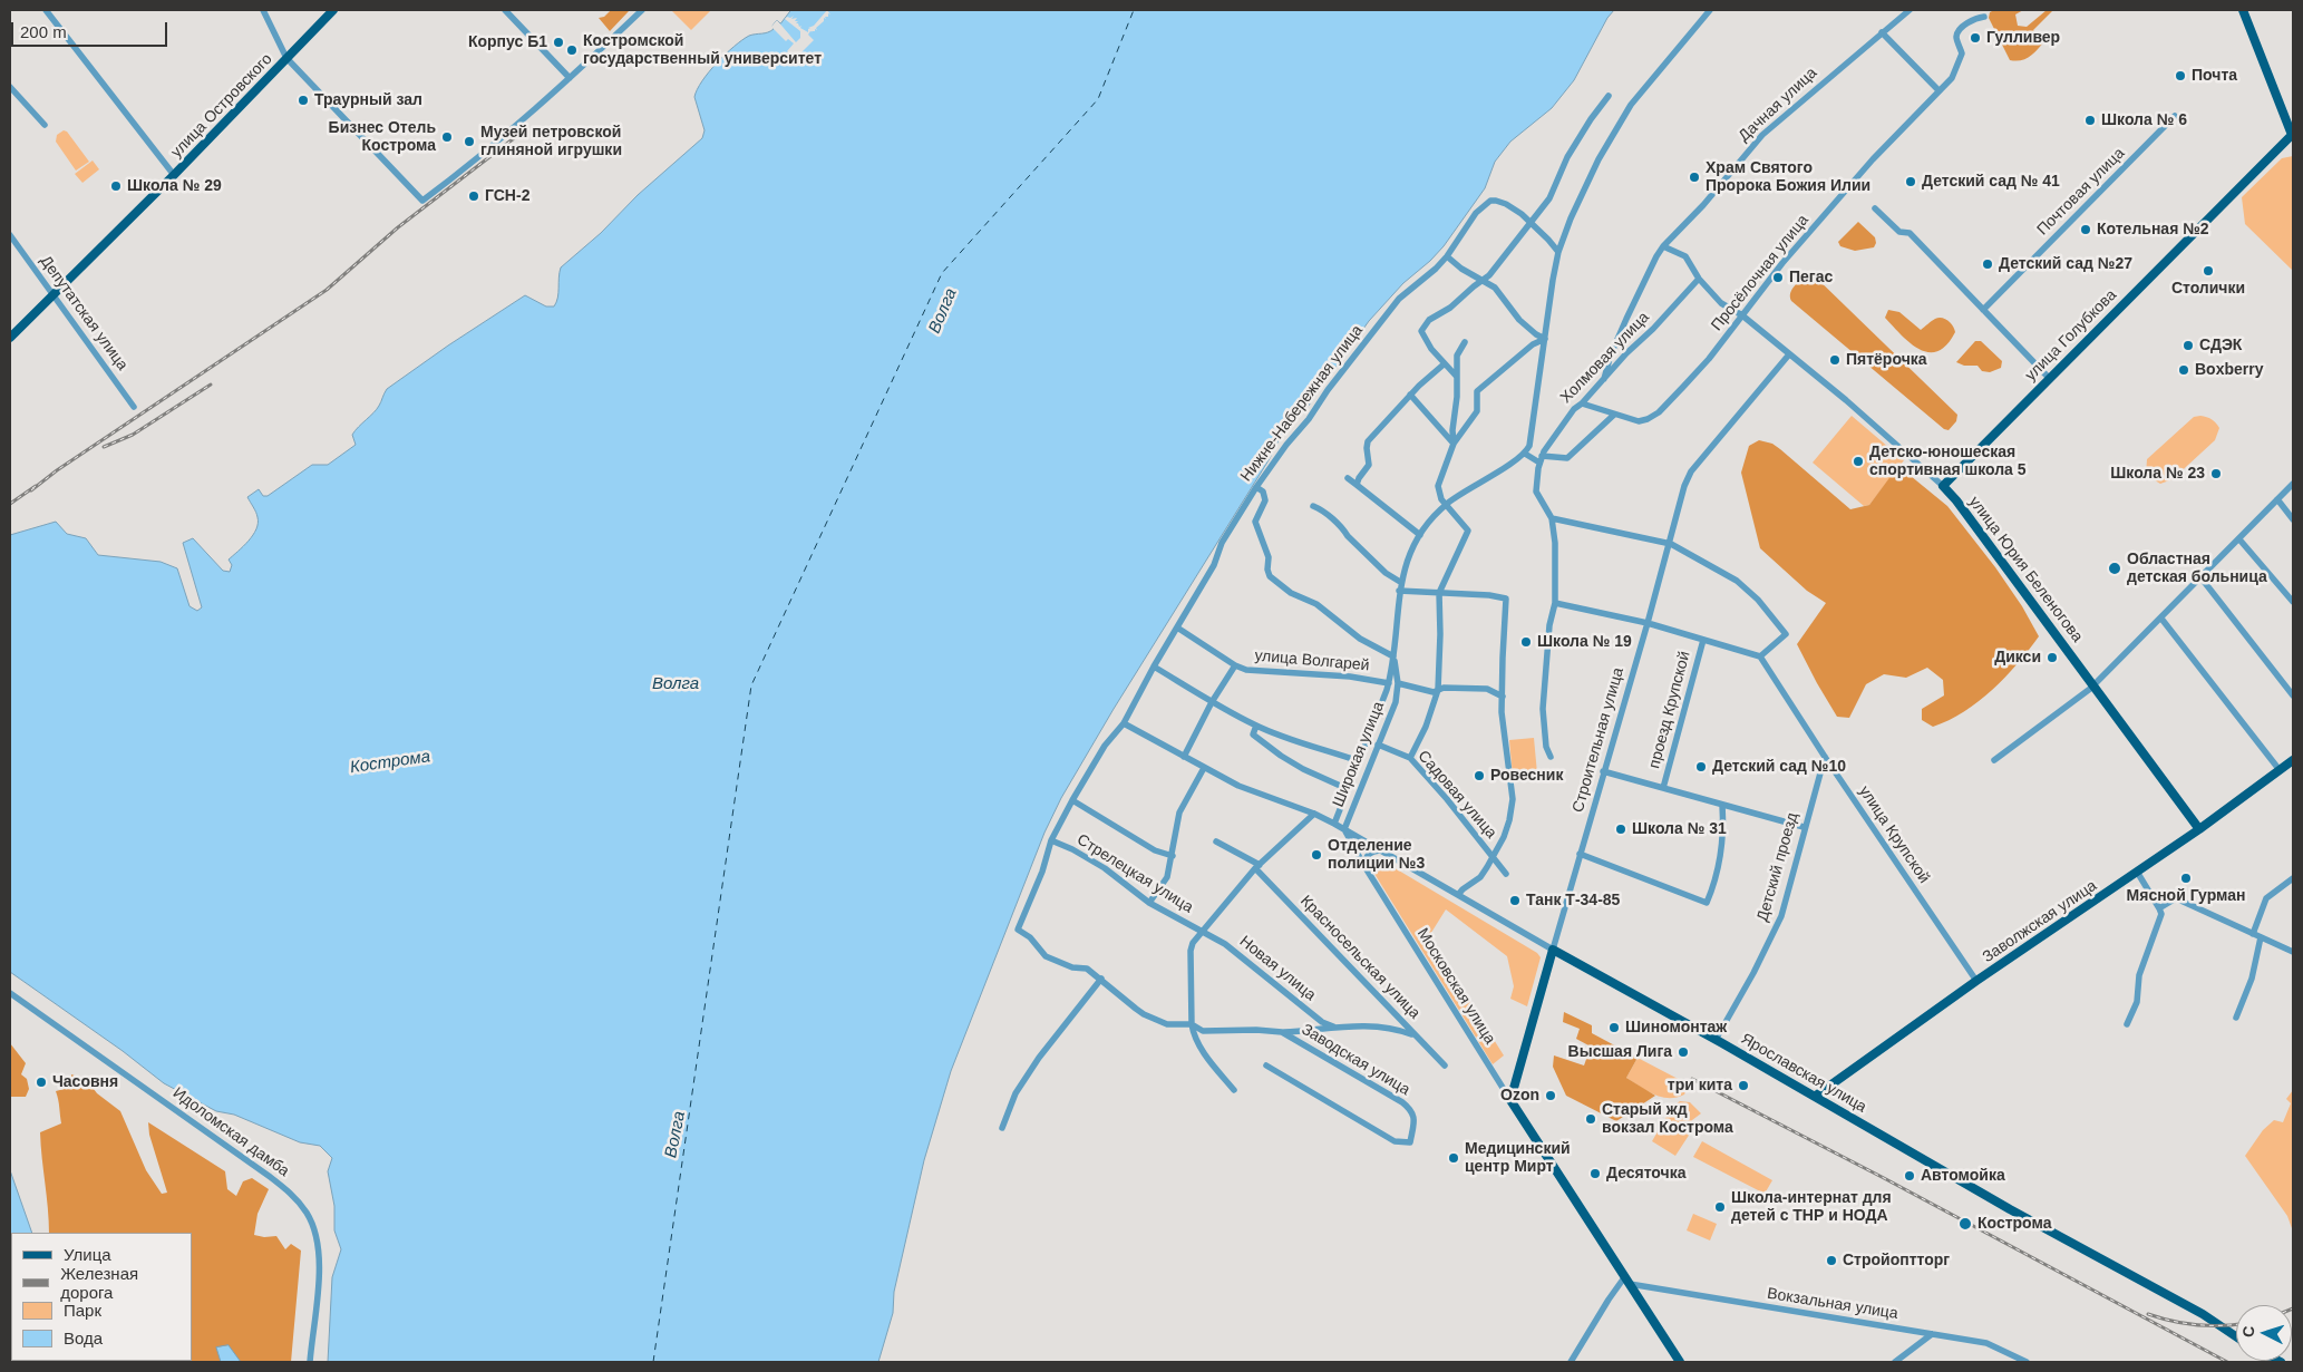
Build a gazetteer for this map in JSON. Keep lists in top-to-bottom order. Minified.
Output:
{"streets":{"main road":["улица Островского","улица Голубкова","улица Юрия Беленогова","Строительная улица","Заволжская улица","Московская улица","Ярославская улица"],"street":["Дачная улица","Почтовая улица","Просёлочная улица","Депутатская улица","Холмовая улица","Нижне-Набережная улица","улица Волгарей","проезд Крупской","Широкая улица","Садовая улица","улица Крупской","Детский проезд","Стрелецкая улица","Красносельская улица","Новая улица","Заводская улица","Идоломская дамба","Вокзальная улица"]},"crossings":[["Дачная улица","Холмовая улица"],["Дачная улица","улица Юрия Беленогова"],["улица Островского","Депутатская улица"],["Просёлочная улица","Холмовая улица"],["Просёлочная улица","улица Юрия Беленогова"],["улица Голубкова","улица Юрия Беленогова"],["Холмовая улица","улица Юрия Беленогова"],["Нижне-Набережная улица","улица Волгарей"],["Нижне-Набережная улица","Стрелецкая улица"],["Нижне-Набережная улица","Заводская улица"],["улица Юрия Беленогова","Строительная улица"],["улица Юрия Беленогова","Заволжская улица"],["улица Волгарей","Широкая улица"],["Строительная улица","Московская улица"],["Строительная улица","Ярославская улица"],["Широкая улица","Садовая улица"],["Широкая улица","Московская улица"],["Широкая улица","Ярославская улица"],["улица Крупской","Детский проезд"],["улица Крупской","Заволжская улица"],["Детский проезд","Ярославская улица"],["Стрелецкая улица","Новая улица"],["Заволжская улица","Ярославская улица"],["Московская улица","Ярославская улица"],["Московская улица","Вокзальная улица"]],"water":["Волга","Кострома"],"places":["Гулливер","Корпус Б1","Костромской государственный университет","Почта","Траурный зал","Школа № 6","Бизнес Отель Кострома","Музей петровской глиняной игрушки","Храм Святого Пророка Божия Илии","Детский сад № 41","Школа № 29","ГСН-2","Котельная №2","Детский сад №27","Столички","Пегас","СДЭК","Пятёрочка","Boxberry","Детско-юношеская спортивная школа 5","Школа № 23","Областная детская больница","Школа № 19","Дикси","Детский сад №10","Ровесник","Школа № 31","Отделение полиции №3","Мясной Гурман","Танк Т-34-85","Шиномонтаж","Высшая Лига","Часовня","три кита","Ozon","Старый жд вокзал Кострома","Медицинский центр Мирт","Десяточка","Автомойка","Школа-интернат для детей с ТНР и НОДА","Кострома","Стройоптторг"],"legend":["Улица","Железная дорога","Парк","Вода"],"scale_bar":"200 m","north":"left"}
